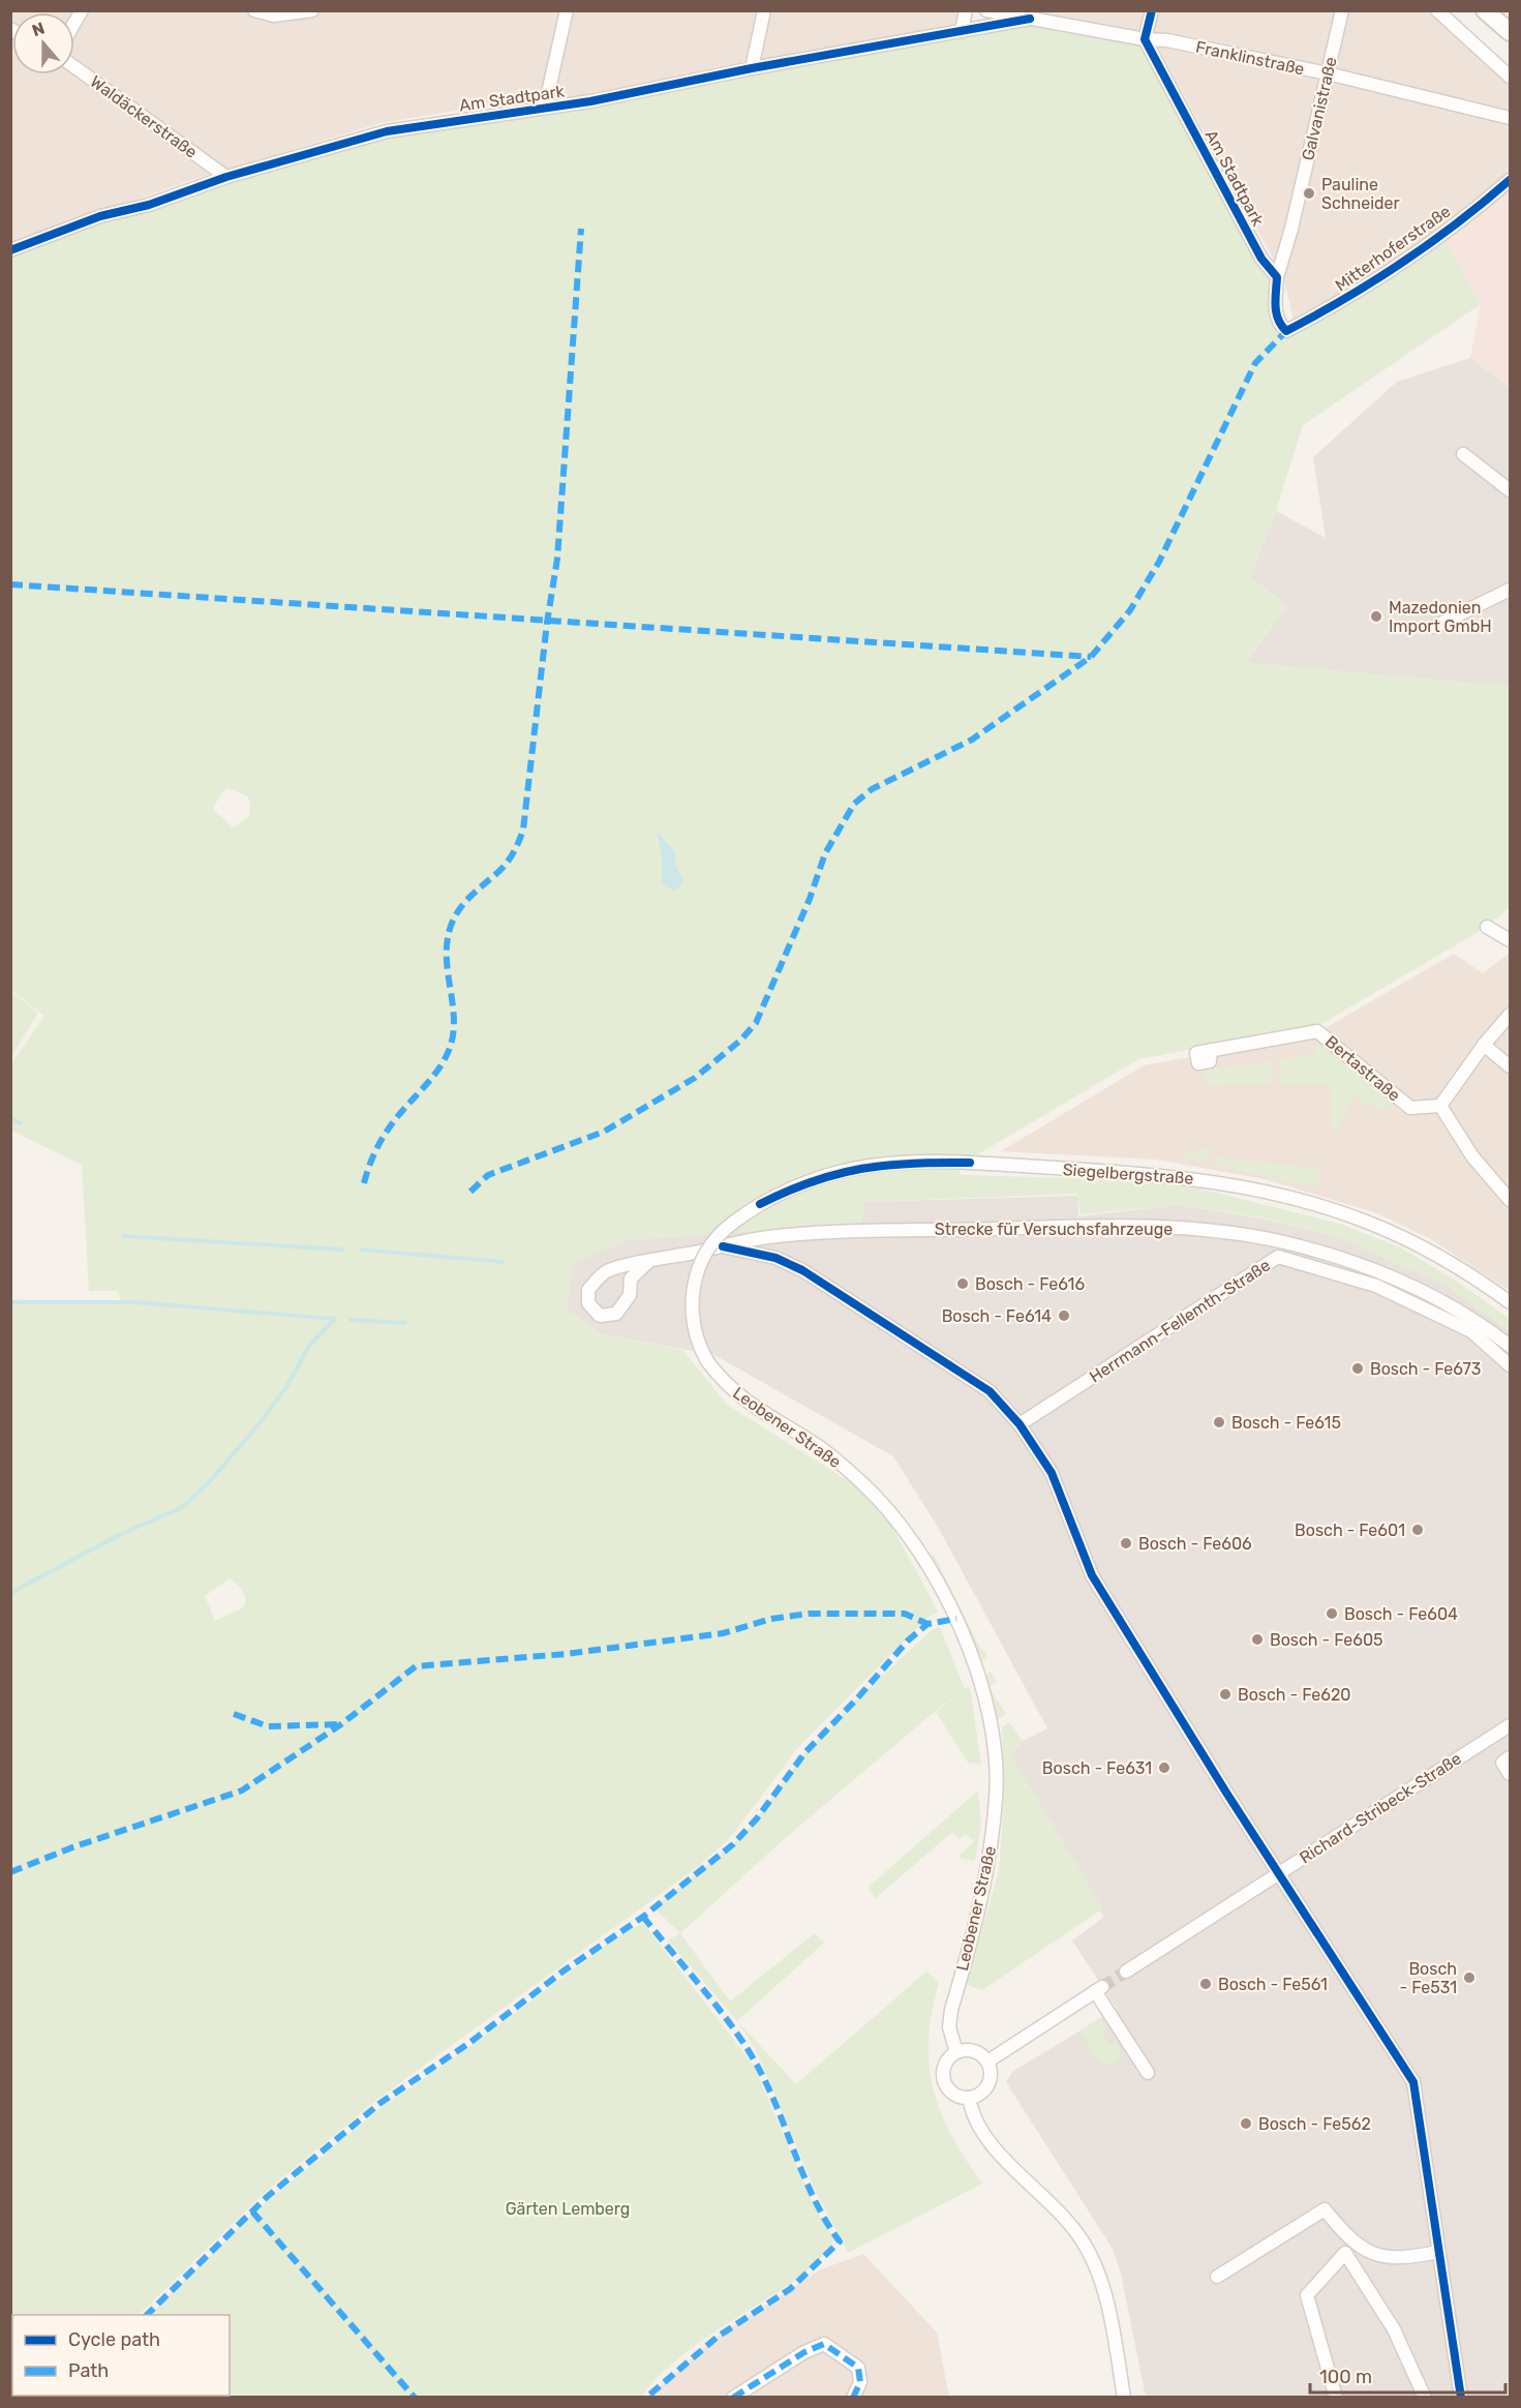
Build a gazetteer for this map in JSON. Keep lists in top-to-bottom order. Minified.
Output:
{"streets":{"street":["Franklinstraße","Am Stadtpark","Galvanistraße","Waldäckerstraße","Mitterhoferstraße","Bertastraße","Siegelbergstraße","Strecke für Versuchsfahrzeuge","Herrmann-Fellemth-Straße","Leobener Straße","Richard-Stribeck-Straße"]},"crossings":[["Franklinstraße","Am Stadtpark"],["Franklinstraße","Galvanistraße"],["Am Stadtpark","Galvanistraße"],["Am Stadtpark","Waldäckerstraße"],["Am Stadtpark","Mitterhoferstraße"],["Galvanistraße","Mitterhoferstraße"],["Siegelbergstraße","Leobener Straße"]],"parks":["Gärten Lemberg"],"places":["Pauline Schneider","Mazedonien Import GmbH","Bosch - Fe616","Bosch - Fe614","Bosch - Fe673","Bosch - Fe615","Bosch - Fe601","Bosch - Fe606","Bosch - Fe604","Bosch - Fe605","Bosch - Fe620","Bosch - Fe631","Bosch - Fe531","Bosch - Fe561","Bosch - Fe562"],"legend":["Cycle path","Path"],"scale_bar":"100 m","north":"top"}
